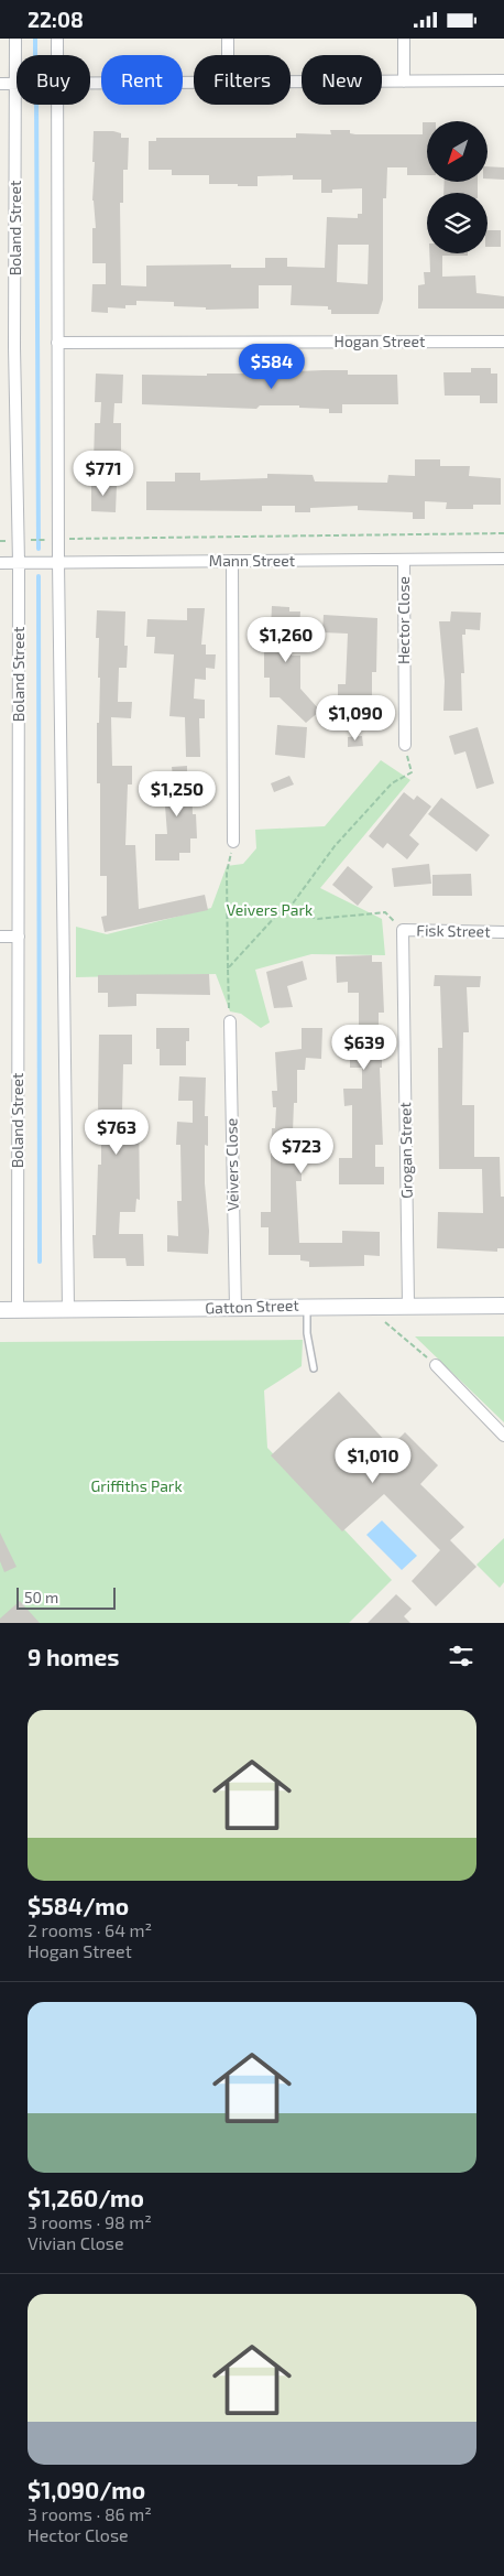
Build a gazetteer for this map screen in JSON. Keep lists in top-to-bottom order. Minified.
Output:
{"streets":{"street":["Boland Street","Hogan Street","Mann Street","Hector Close","Fisk Street","Grogan Street","Veivers Close","Gatton Street"]},"crossings":[["Boland Street","Mann Street"],["Boland Street","Gatton Street"],["Mann Street","Hector Close"],["Fisk Street","Grogan Street"],["Grogan Street","Gatton Street"],["Veivers Close","Gatton Street"]],"parks":["Veivers Park","Griffiths Park"],"scale_bar":"50 m","north":"bottom left","page":{"status":"22:08","chip":["Buy","Rent","Filters","New"],"price":["$584","$771","$1,260","$1,090","$1,250","$639","$763","$723","$1,010"],"scale":"50 m","heading":"9 homes","list":[{"name":"$584/mo","note":"2 rooms · 64 m² · Hogan Street"},{"name":"$1,260/mo","note":"3 rooms · 98 m² · Vivian Close"},{"name":"$1,090/mo","note":"3 rooms · 86 m² · Hector Close"}]}}
